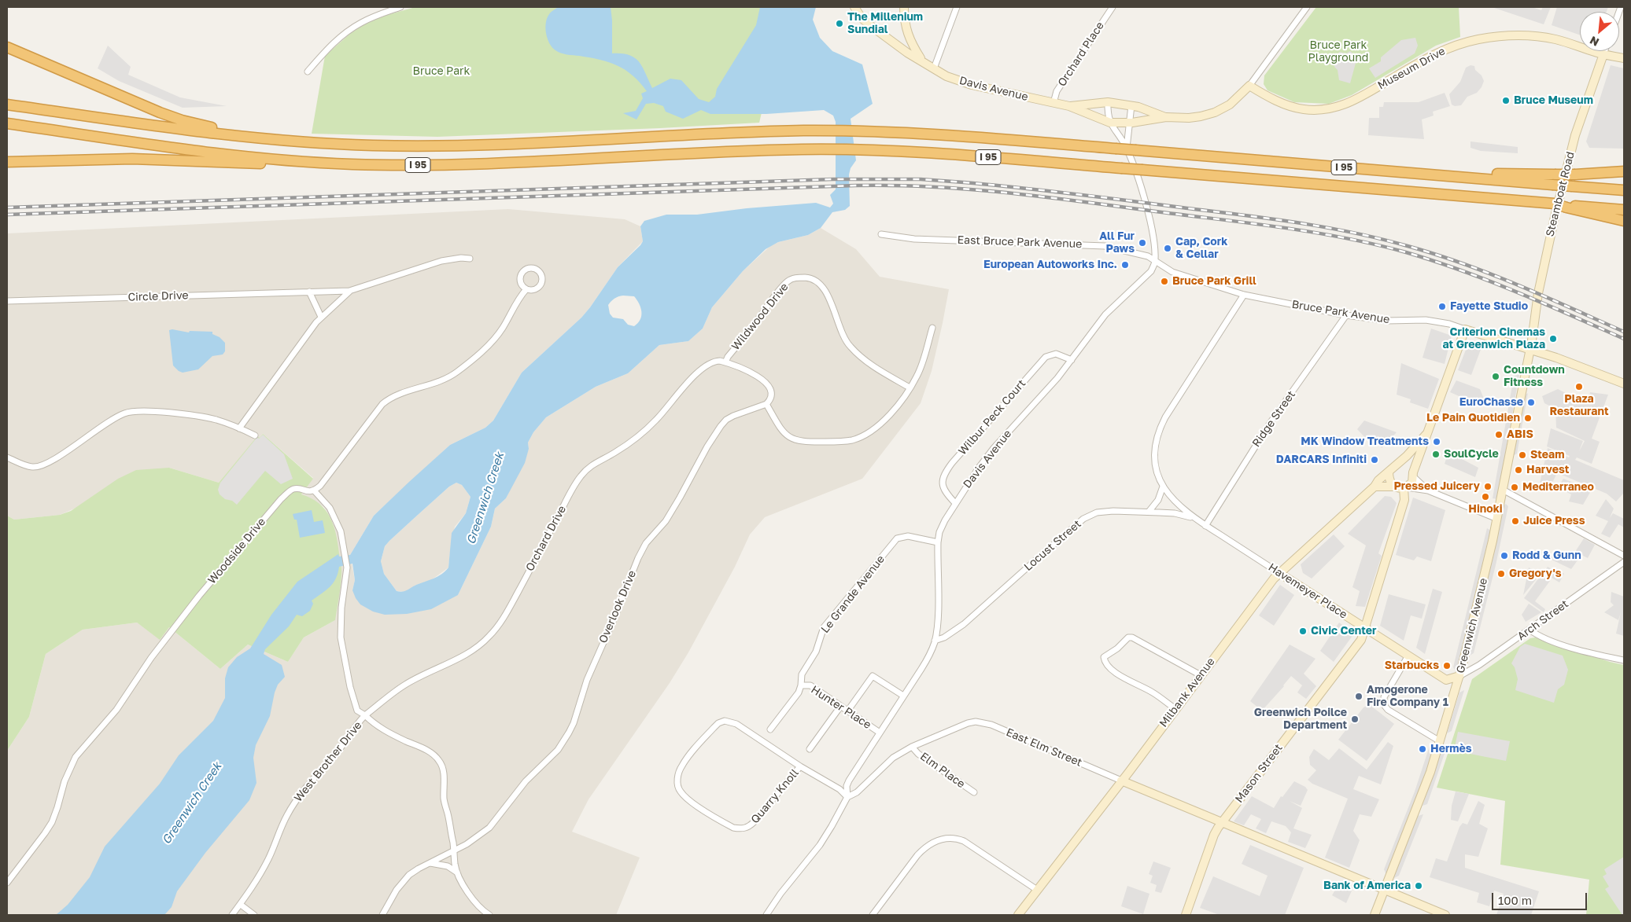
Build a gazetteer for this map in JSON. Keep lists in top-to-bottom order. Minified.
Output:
{"streets":{"highway":["I 95"],"main road":["Museum Drive","Davis Avenue","Steamboat Road","Bruce Park Avenue","Havemeyer Place","Greenwich Avenue","Milbank Avenue","East Elm Street","Mason Street"],"street":["Orchard Place","East Bruce Park Avenue","Circle Drive","Wildwood Drive","Wilbur Peck Court","Ridge Street","Orchard Drive","Locust Street","Woodside Drive","Le Grande Avenue","Overlook Drive","Arch Street","Hunter Place","West Brother Drive","Elm Place","Quarry Knoll"]},"crossings":[["Orchard Place","Davis Avenue"],["Museum Drive","Steamboat Road"],["Davis Avenue","East Bruce Park Avenue"],["Davis Avenue","Bruce Park Avenue"],["Davis Avenue","Wilbur Peck Court"],["Davis Avenue","Locust Street"],["Davis Avenue","Le Grande Avenue"],["Davis Avenue","Hunter Place"],["Davis Avenue","East Elm Street"],["Davis Avenue","Quarry Knoll"],["Steamboat Road","Bruce Park Avenue"],["Steamboat Road","Greenwich Avenue"],["East Bruce Park Avenue","Bruce Park Avenue"],["Bruce Park Avenue","Ridge Street"],["Bruce Park Avenue","Havemeyer Place"],["Bruce Park Avenue","Greenwich Avenue"],["Wildwood Drive","Orchard Drive"],["Ridge Street","Havemeyer Place"],["Orchard Drive","West Brother Drive"],["Locust Street","Havemeyer Place"],["Woodside Drive","West Brother Drive"],["Havemeyer Place","Arch Street"],["Havemeyer Place","Greenwich Avenue"],["Havemeyer Place","Milbank Avenue"],["Havemeyer Place","Mason Street"],["Le Grande Avenue","Hunter Place"],["Arch Street","Greenwich Avenue"],["Greenwich Avenue","East Elm Street"],["Milbank Avenue","East Elm Street"],["Milbank Avenue","Mason Street"],["East Elm Street","Elm Place"],["East Elm Street","Mason Street"],["East Elm Street","Quarry Knoll"]],"water":["Greenwich Creek"],"parks":["Bruce Park Playground","Bruce Park"],"places":["The Millenium Sundial","Bruce Museum","All Fur Paws","Cap, Cork & Cellar","European Autoworks Inc.","Bruce Park Grill","Fayette Studio","Criterion Cinemas at Greenwich Plaza","Countdown Fitness","Plaza Restaurant","EuroChasse","Le Pain Quotidien","ABIS","MK Window Treatments","SoulCycle","Steam","DARCARS Infiniti","Harvest","Pressed Juicery","Mediterraneo","Hinoki","Juice Press","Rodd & Gunn","Gregory's","Civic Center","Starbucks","Amogerone Fire Company 1","Greenwich Poilce Department","Hermès","Bank of America"],"scale_bar":"100 m","north":"bottom left"}
